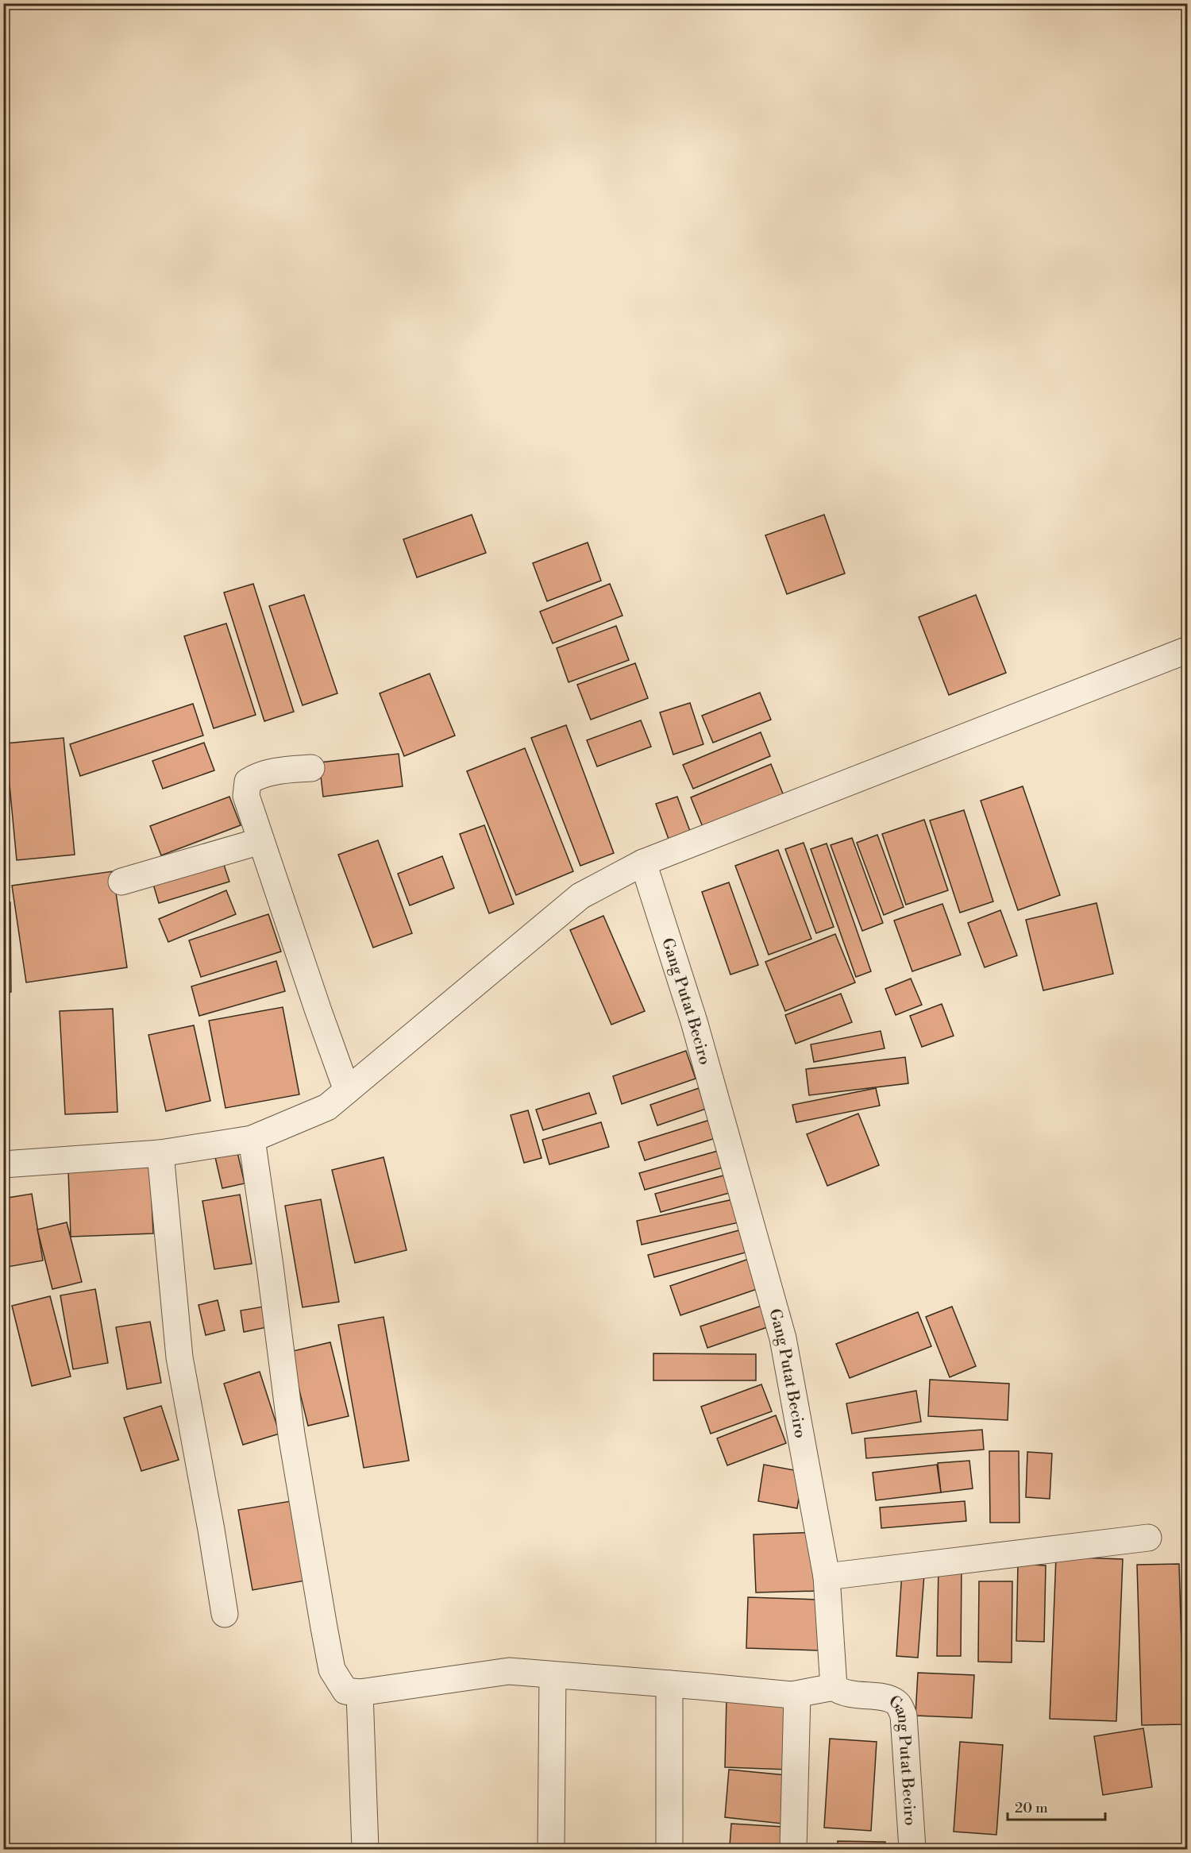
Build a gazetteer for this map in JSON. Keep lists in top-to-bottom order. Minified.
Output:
{"streets":{"street":["Gang Putat Beciro"]},"scale_bar":"20 m"}
